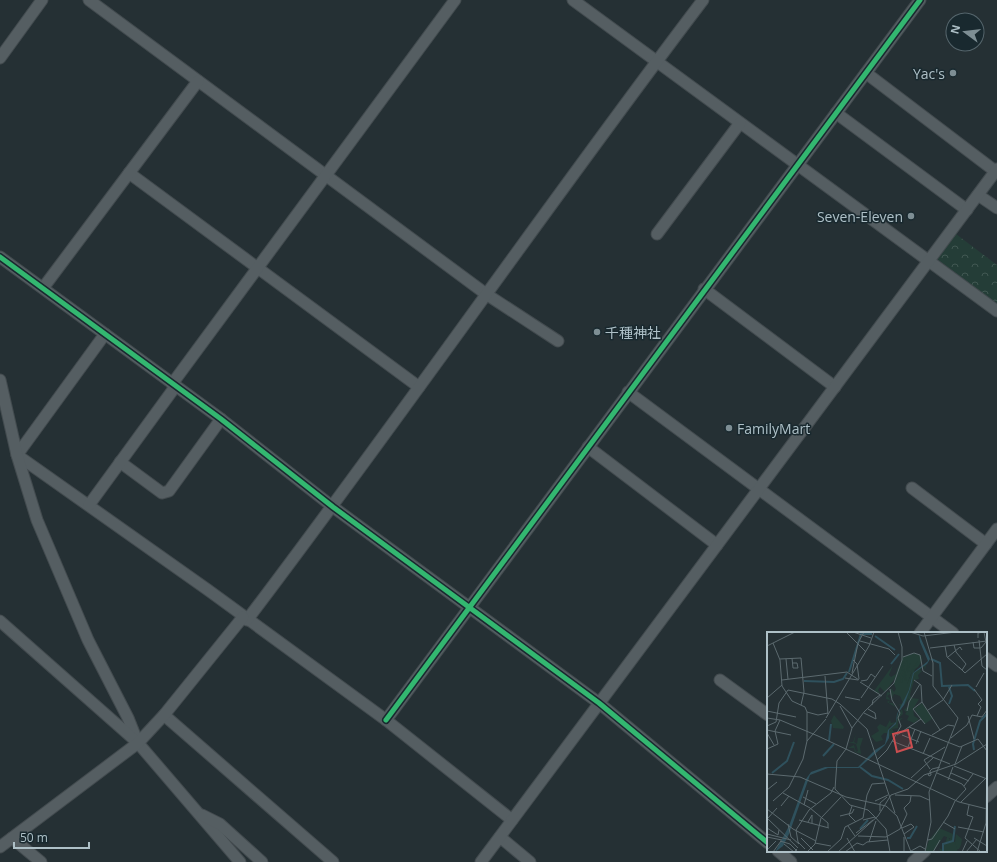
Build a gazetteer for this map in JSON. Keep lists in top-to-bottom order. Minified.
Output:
{"places":["Yac's","Seven-Eleven","千種神社","FamilyMart"],"scale_bar":"50 m","north":"left"}
